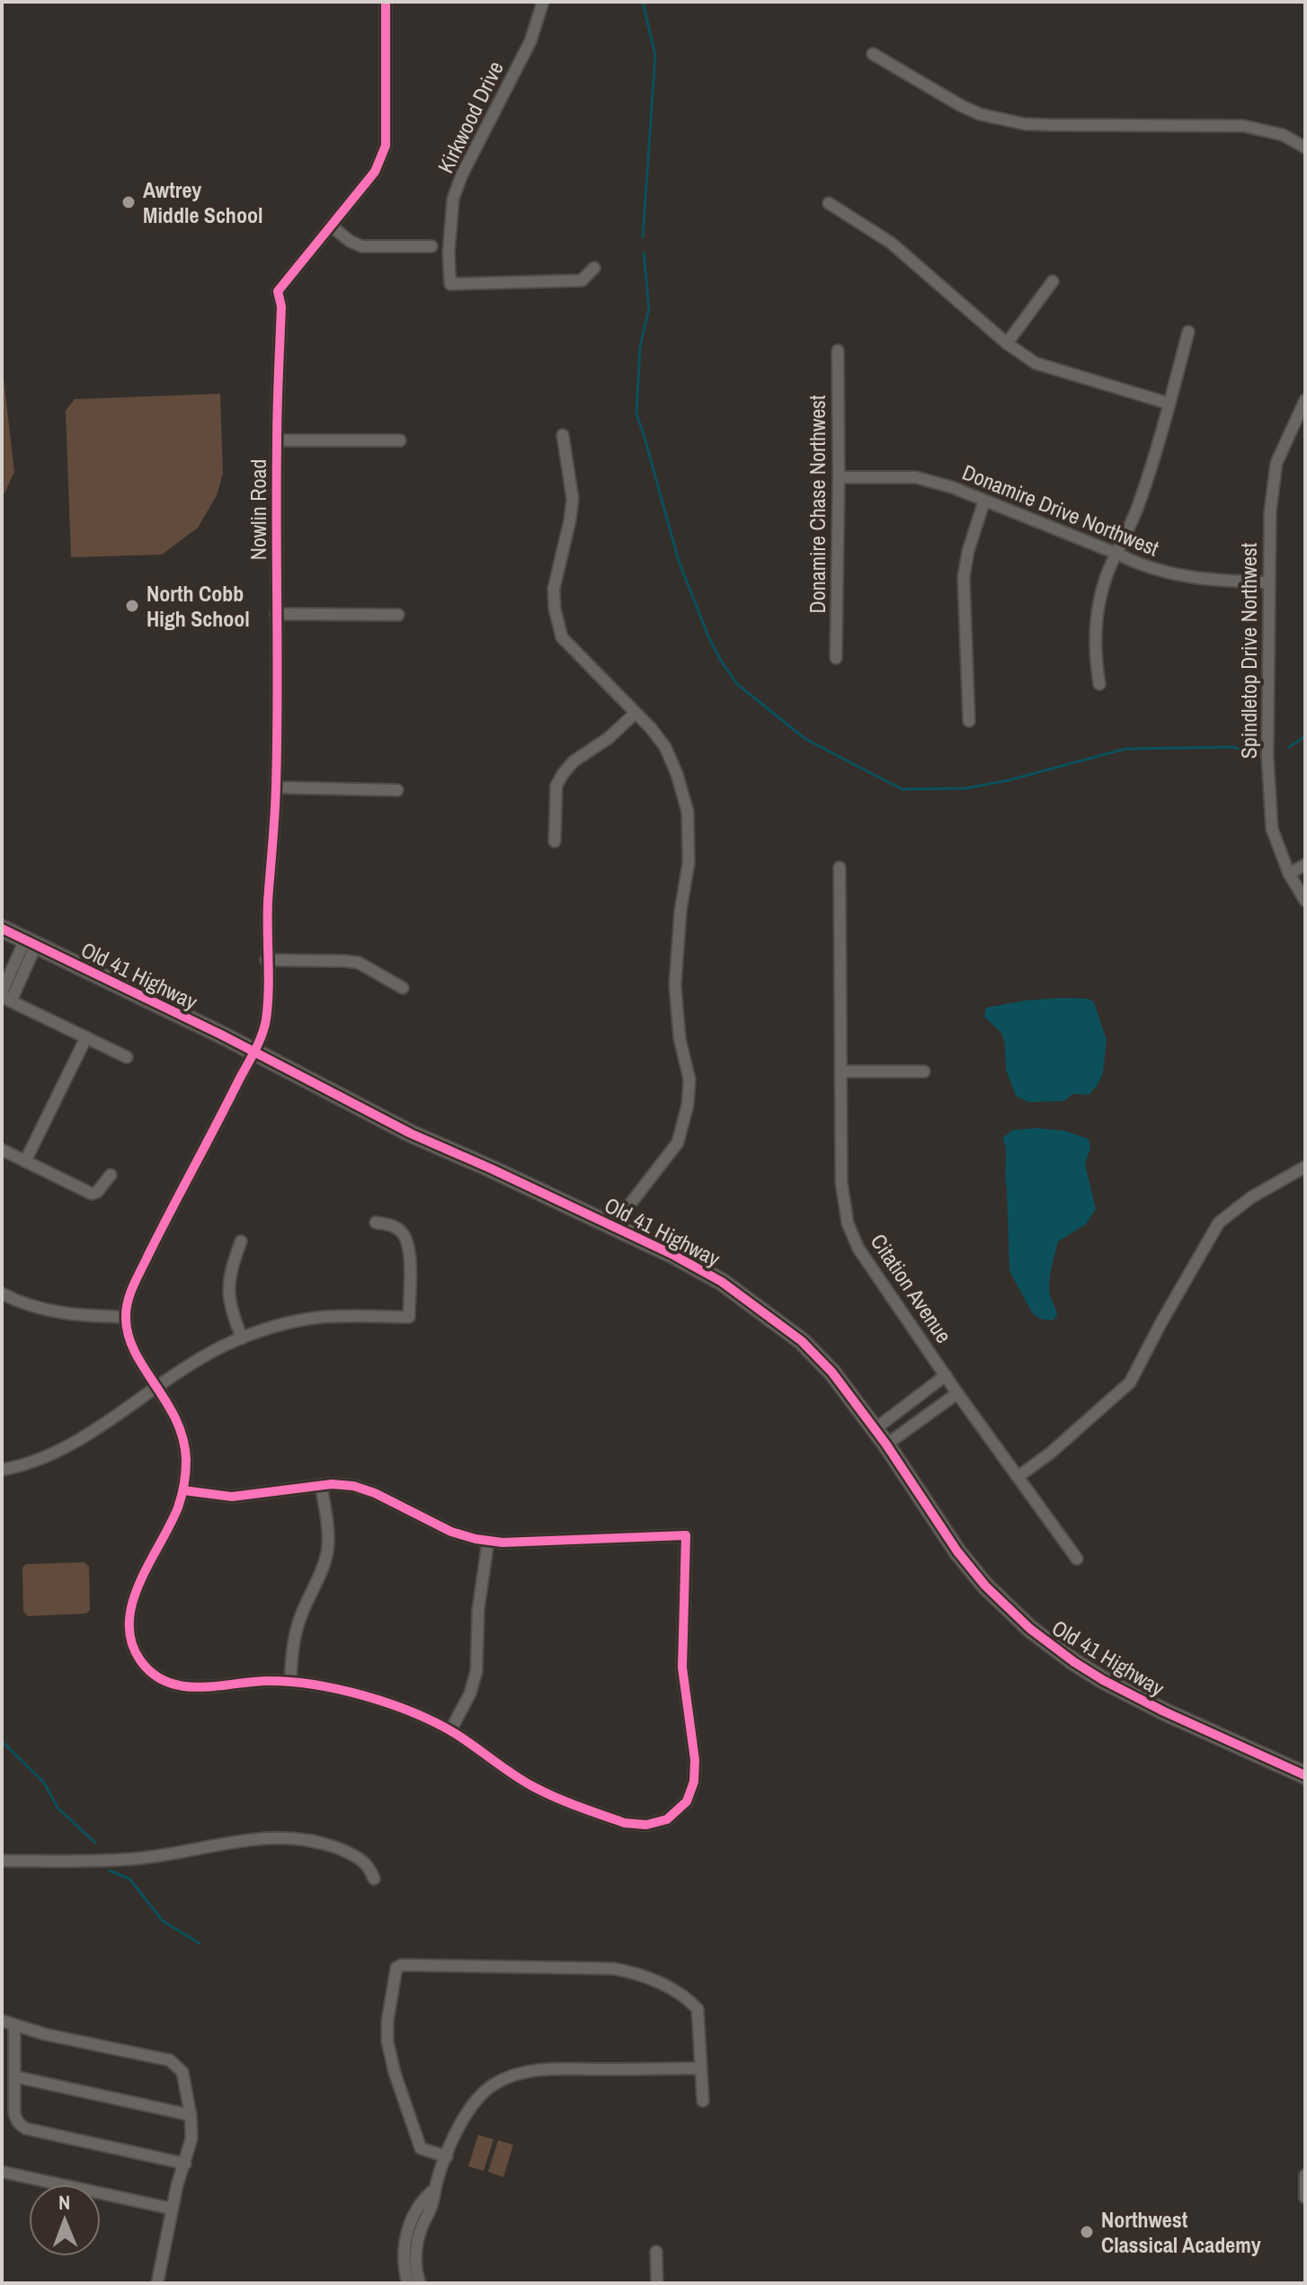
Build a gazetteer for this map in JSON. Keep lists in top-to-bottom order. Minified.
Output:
{"streets":{"main road":["Old 41 Highway"],"street":["Kirkwood Drive","Donamire Chase Northwest","Nowlin Road","Donamire Drive Northwest","Spindletop Drive Northwest","Citation Avenue"]},"crossings":[["Donamire Chase Northwest","Donamire Drive Northwest"],["Nowlin Road","Old 41 Highway"],["Donamire Drive Northwest","Spindletop Drive Northwest"]],"places":["Awtrey Middle School","North Cobb High School","Northwest Classical Academy"],"north":"top"}
